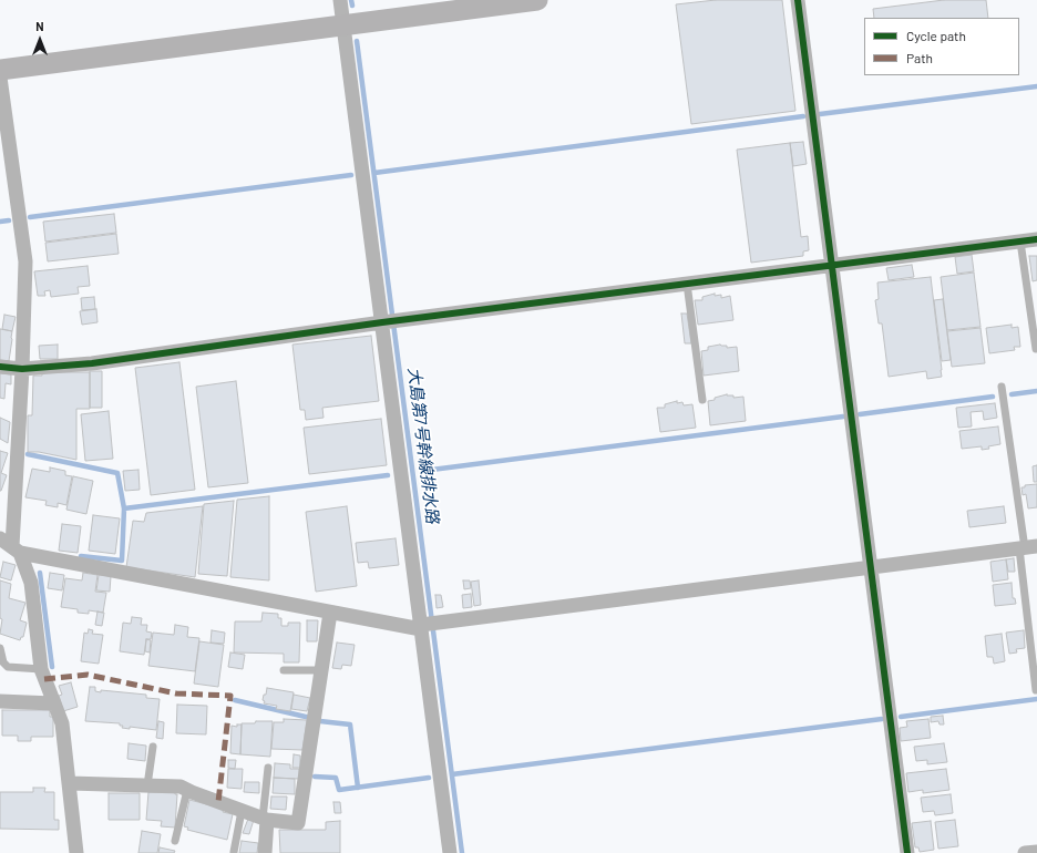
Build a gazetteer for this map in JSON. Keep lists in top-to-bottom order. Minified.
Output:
{"water":["大島第7号幹線排水路"],"legend":["Cycle path","Path"],"north":"top"}
